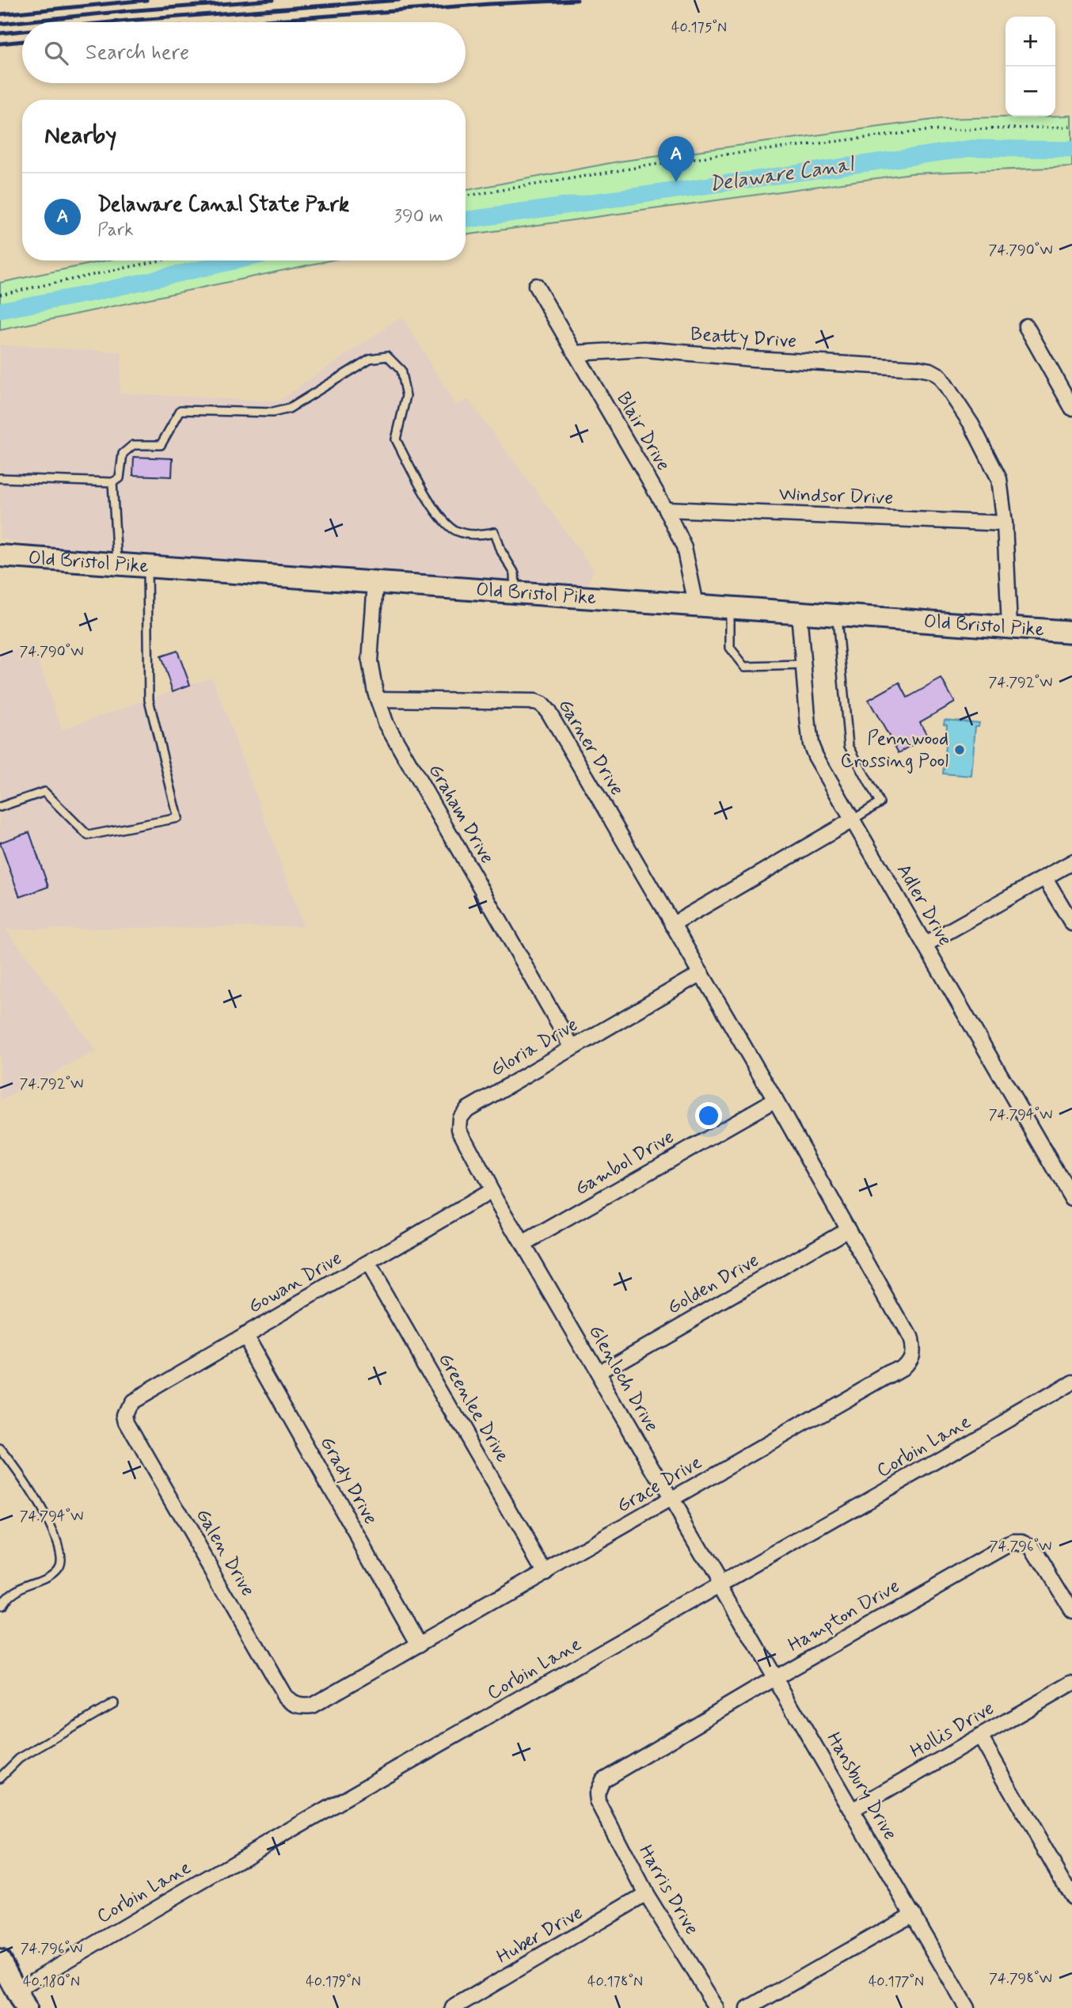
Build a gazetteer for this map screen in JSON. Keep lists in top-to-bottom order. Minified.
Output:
{"streets":{"main road":["Old Bristol Pike"],"street":["Beatty Drive","Blair Drive","Windsor Drive","Garner Drive","Graham Drive","Adler Drive","Gloria Drive","Gambol Drive","Gowan Drive","Golden Drive","Glenloch Drive","Greenlee Drive","Corbin Lane","Grady Drive","Grace Drive","Galen Drive","Hampton Drive","Hollis Drive","Hansbury Drive","Harris Drive","Huber Drive"]},"crossings":[["Beatty Drive","Blair Drive"],["Beatty Drive","Windsor Drive"],["Beatty Drive","Old Bristol Pike"],["Blair Drive","Windsor Drive"],["Blair Drive","Old Bristol Pike"],["Old Bristol Pike","Graham Drive"],["Old Bristol Pike","Adler Drive"],["Garner Drive","Graham Drive"],["Garner Drive","Gloria Drive"],["Garner Drive","Gambol Drive"],["Garner Drive","Golden Drive"],["Garner Drive","Grace Drive"],["Graham Drive","Gloria Drive"],["Gloria Drive","Gowan Drive"],["Gloria Drive","Glenloch Drive"],["Gambol Drive","Glenloch Drive"],["Gowan Drive","Glenloch Drive"],["Gowan Drive","Greenlee Drive"],["Gowan Drive","Grady Drive"],["Gowan Drive","Galen Drive"],["Golden Drive","Glenloch Drive"],["Golden Drive","Grace Drive"],["Glenloch Drive","Corbin Lane"],["Glenloch Drive","Grace Drive"],["Glenloch Drive","Hansbury Drive"],["Greenlee Drive","Grace Drive"],["Corbin Lane","Hansbury Drive"],["Grady Drive","Grace Drive"],["Grace Drive","Galen Drive"],["Hampton Drive","Hansbury Drive"],["Hampton Drive","Harris Drive"],["Hollis Drive","Hansbury Drive"],["Harris Drive","Huber Drive"]],"water":["Delaware Canal"],"places":["Pennwood Crossing Pool"],"page":{"map_buttons":["+","−"],"search":"Search here","heading":"Nearby","pins":"A","list":[{"mark":"A","name":"Delaware Canal State Park","note":"Park","value":"390 m"}]},"coordinates":["40.175°N","74.790°W","74.792°W","74.794°W","74.796°W","74.798°W","40.180°N","40.179°N","40.178°N","40.177°N"]}
